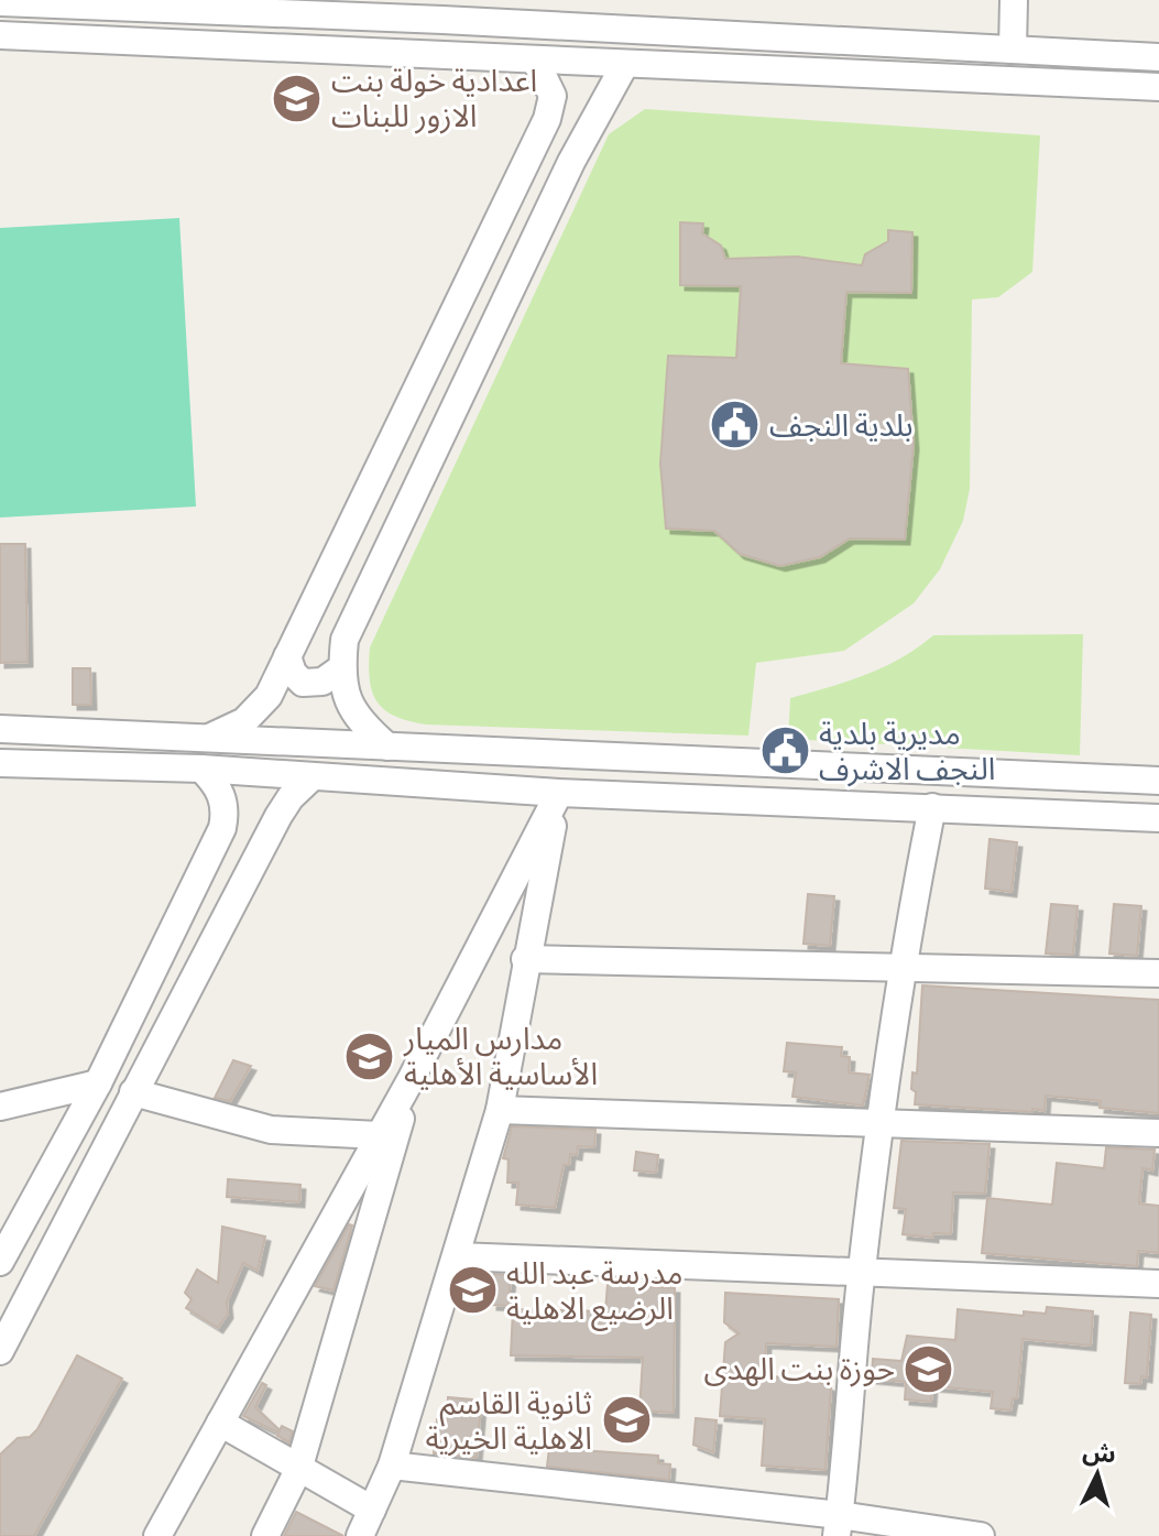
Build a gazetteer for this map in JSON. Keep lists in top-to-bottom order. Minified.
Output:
{"places":{"school or university":["اعدادية خولة بنت الازور للبنات","مدارس الميار الأساسية الأهلية","مدرسة عبد الله الرضيع الاهلية","حوزة بنت الهدى","ثانوية القاسم الاهلية الخيرية"],"public building":["بلدية النجف","مديرية بلدية النجف الاشرف"]},"north":"top"}
